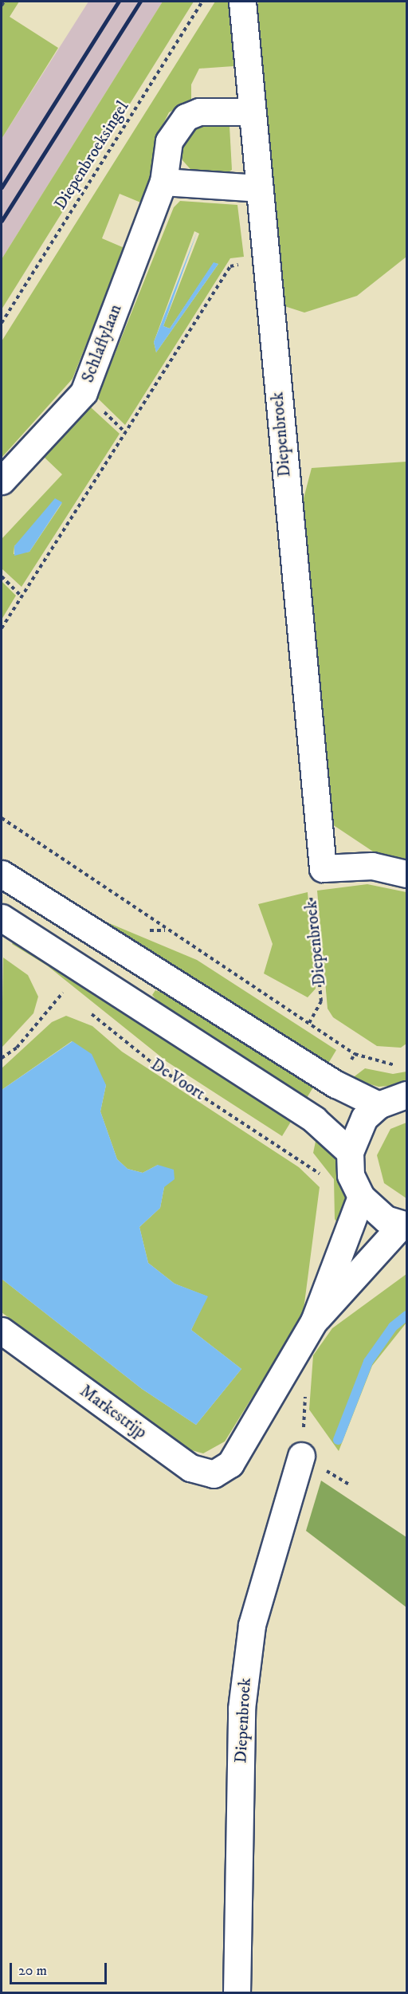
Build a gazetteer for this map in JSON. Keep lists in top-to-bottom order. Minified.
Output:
{"streets":{"street":["Schlaflylaan","Diepenbroek","Markestrijp"],"path":["Diepenbroeksingel","De Voort"]},"crossings":[["Schlaflylaan","Diepenbroek"]],"scale_bar":"20 m"}
